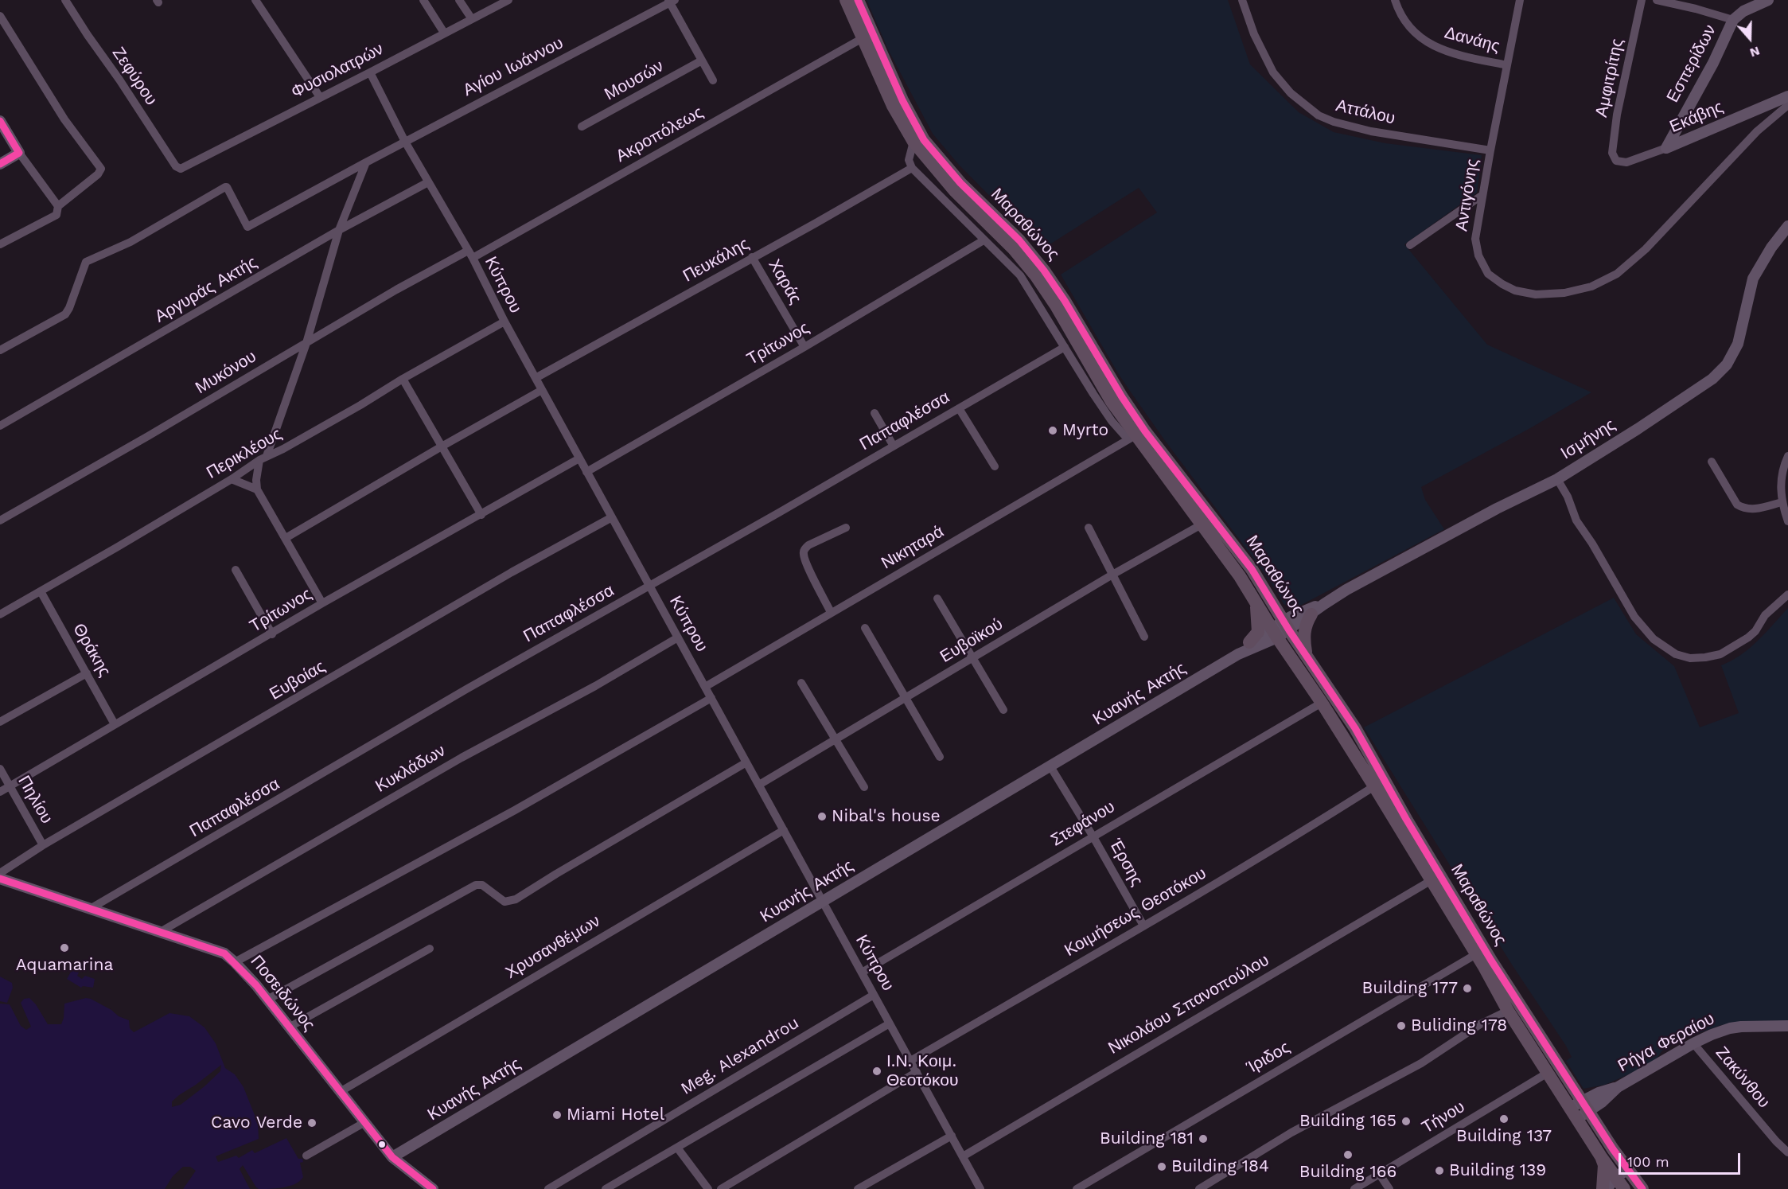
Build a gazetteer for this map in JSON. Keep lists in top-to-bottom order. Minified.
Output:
{"streets":{"main road":["Μαραθώνος"],"street":["Δανάης","Εσπερίδων","Αγίου Ιωάννου","Φυσιολατρών","Ζεφύρου","Αμφιτρίτης","Μουσών","Αττάλου","Εκάβης","Ακροπόλεως","Αντιγόνης","Πευκάλης","Χαράς","Κύπρου","Αργυράς Ακτής","Τρίτωνος","Μυκόνου","Παπαφλέσσα","Ισμήνης","Περικλέους","Νικηταρά","Ευβοϊκού","Θράκης","Ευβοίας","Κυανής Ακτής","Κυκλάδων","Πηλίου","Στεφάνου","Έρσης","Κοιμήσεως Θεοτόκου","Χρυσανθέμων","Ποσειδώνος","Νικολάου Σπανοπούλου","Ρήγα Φεραίου","Meg. Alexandrou","Ίριδος","Ζακύνθου","Τήνου"]},"crossings":[["Δανάης","Αντιγόνης"],["Εσπερίδων","Εκάβης"],["Αγίου Ιωάννου","Κύπρου"],["Φυσιολατρών","Ζεφύρου"],["Φυσιολατρών","Κύπρου"],["Αμφιτρίτης","Εκάβης"],["Αττάλου","Αντιγόνης"],["Ακροπόλεως","Μαραθώνος"],["Ακροπόλεως","Κύπρου"],["Ακροπόλεως","Μυκόνου"],["Μαραθώνος","Νικηταρά"],["Μαραθώνος","Ευβοϊκού"],["Μαραθώνος","Κυανής Ακτής"],["Μαραθώνος","Στεφάνου"],["Μαραθώνος","Κοιμήσεως Θεοτόκου"],["Μαραθώνος","Νικολάου Σπανοπούλου"],["Μαραθώνος","Ρήγα Φεραίου"],["Μαραθώνος","Ίριδος"],["Μαραθώνος","Τήνου"],["Πευκάλης","Χαράς"],["Πευκάλης","Κύπρου"],["Χαράς","Τρίτωνος"],["Κύπρου","Αργυράς Ακτής"],["Κύπρου","Τρίτωνος"],["Κύπρου","Μυκόνου"],["Κύπρου","Παπαφλέσσα"],["Κύπρου","Περικλέους"],["Κύπρου","Νικηταρά"],["Κύπρου","Ευβοϊκού"],["Κύπρου","Ευβοίας"],["Κύπρου","Κυανής Ακτής"],["Κύπρου","Κυκλάδων"],["Κύπρου","Στεφάνου"],["Κύπρου","Κοιμήσεως Θεοτόκου"],["Κύπρου","Χρυσανθέμων"],["Κύπρου","Νικολάου Σπανοπούλου"],["Κύπρου","Meg. Alexandrou"],["Τρίτωνος","Θράκης"],["Τρίτωνος","Πηλίου"],["Παπαφλέσσα","Ποσειδώνος"],["Περικλέους","Θράκης"],["Ευβοίας","Πηλίου"],["Κυανής Ακτής","Έρσης"],["Κυανής Ακτής","Ποσειδώνος"],["Κυκλάδων","Ποσειδώνος"],["Στεφάνου","Έρσης"],["Έρσης","Κοιμήσεως Θεοτόκου"],["Χρυσανθέμων","Ποσειδώνος"],["Ρήγα Φεραίου","Ζακύνθου"]],"places":["Myrto","Nibal's house","Aquamarina","Building 177","Buliding 178","Ι.Ν. Κοιμ. Θεοτόκου","Miami Hotel","Building 137","Building 165","Cavo Verde","Building 181","Building 166","Building 184","Building 139"],"scale_bar":"100 m","north":"bottom"}
